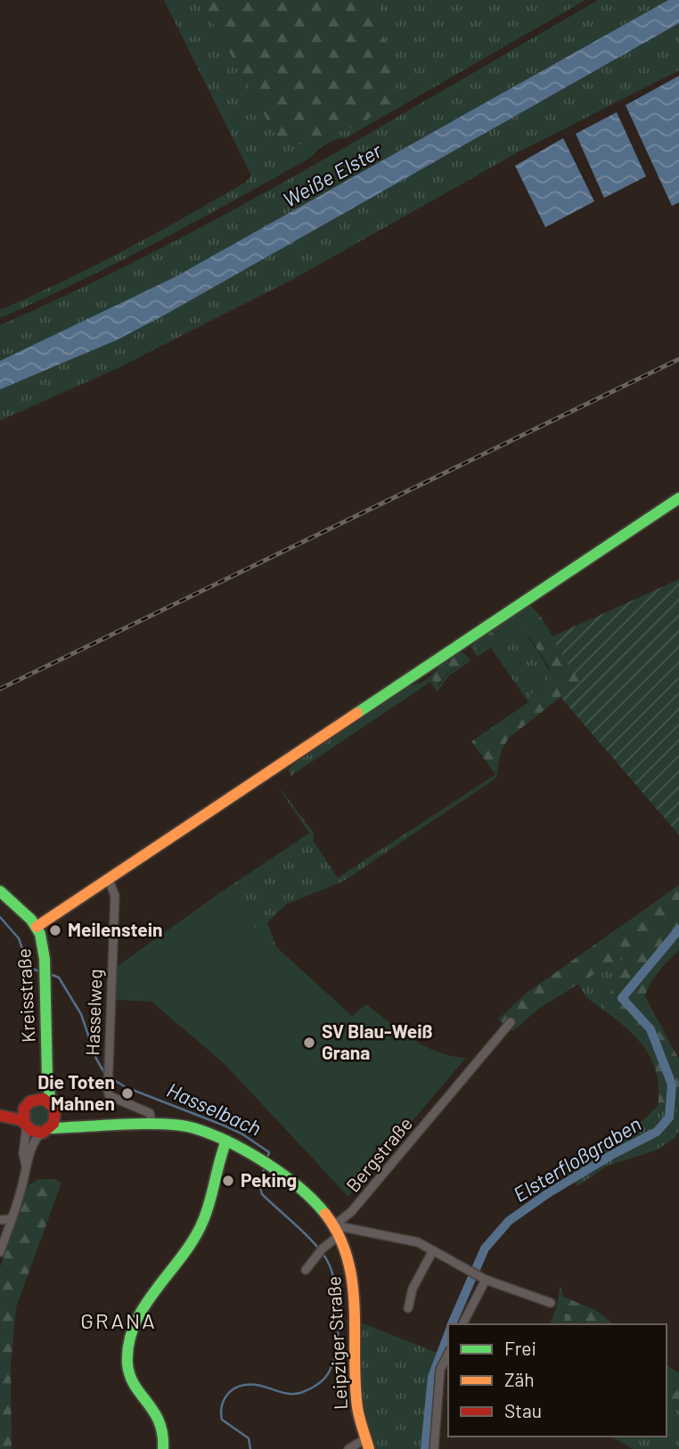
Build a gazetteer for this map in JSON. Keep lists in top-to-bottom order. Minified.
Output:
{"streets":{"main road":["Kreisstraße","Leipziger Straße"],"street":["Hasselweg","Bergstraße"]},"crossings":[["Kreisstraße","Leipziger Straße"],["Hasselweg","Leipziger Straße"],["Bergstraße","Leipziger Straße"]],"districts":["GRANA"],"water":["Weiße Elster","Hasselbach","Elsterfloßgraben"],"places":["Meilenstein","SV Blau-Weiß Grana","Die Toten Mahnen","Peking"],"legend":["Frei","Zäh","Stau"]}
